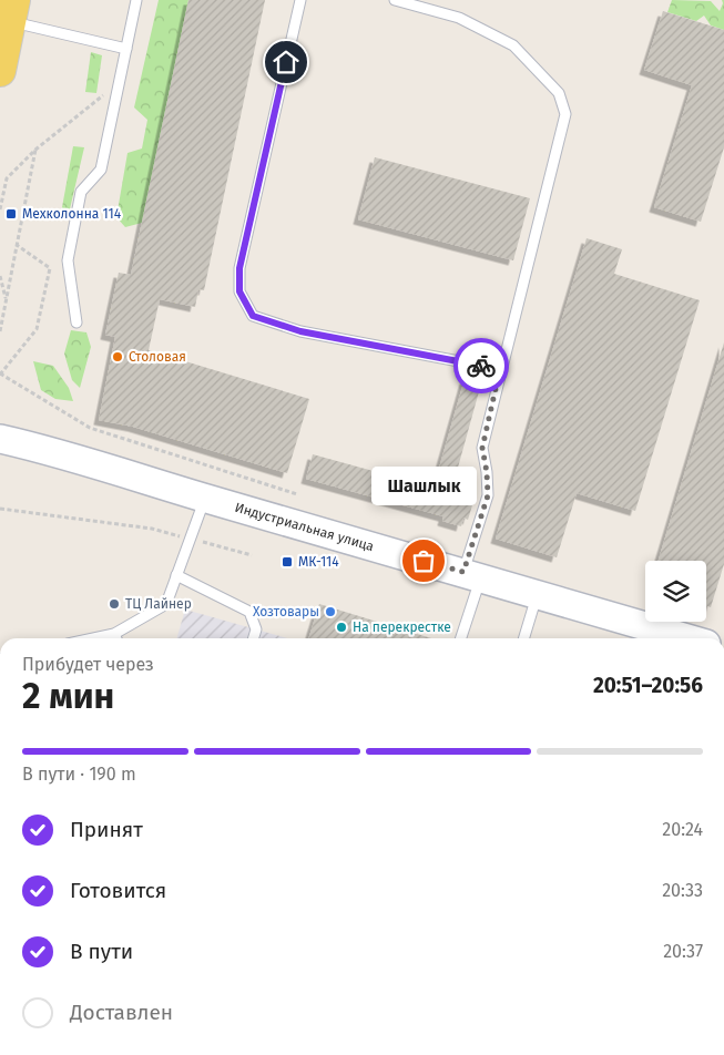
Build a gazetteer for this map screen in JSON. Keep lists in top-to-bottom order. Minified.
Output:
{"streets":{"main road":["Индустриальная улица"]},"places":{"transit":["Мехколонна 114","МК-114"],"other":["Столовая","Шашлык","ТЦ Лайнер","Хозтовары","На перекрестке"]},"page":{"bubble":"Шашлык","heading":["2 мин","Прибудет через","20:51–20:56"],"bar":"В пути · 190 m","list":[["Принят","20:24"],["Готовится","20:33"],["В пути","20:37"],"Доставлен"]}}
